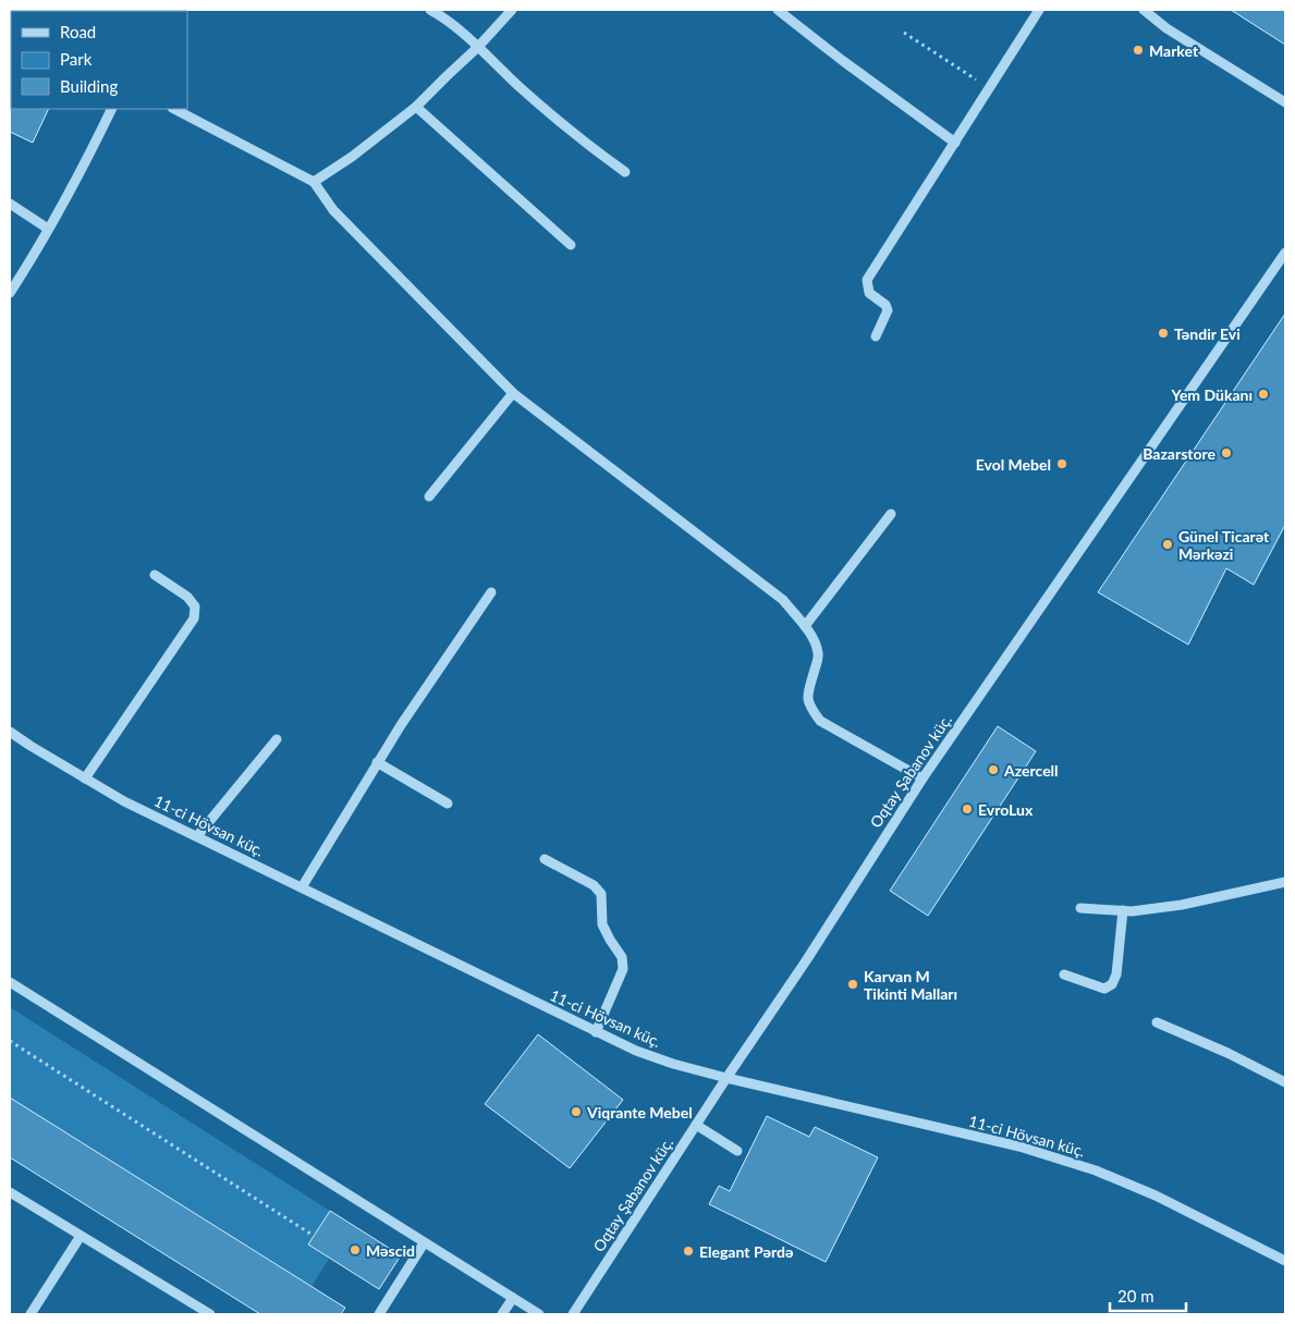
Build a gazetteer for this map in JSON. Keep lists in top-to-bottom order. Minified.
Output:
{"streets":{"street":["Oqtay Şabanov küç.","11-ci Hövsan küç."]},"crossings":[["Oqtay Şabanov küç.","11-ci Hövsan küç."]],"places":["Market","Təndir Evi","Yem Dükanı","Bazarstore","Evol Mebel","Günel Ticarət Mərkəzi","Azercell","EvroLux","Karvan M Tikinti Malları","Viqrante Mebel","Məscid","Elegant Pərdə"],"legend":["Road","Park","Building"],"scale_bar":"20 m"}
